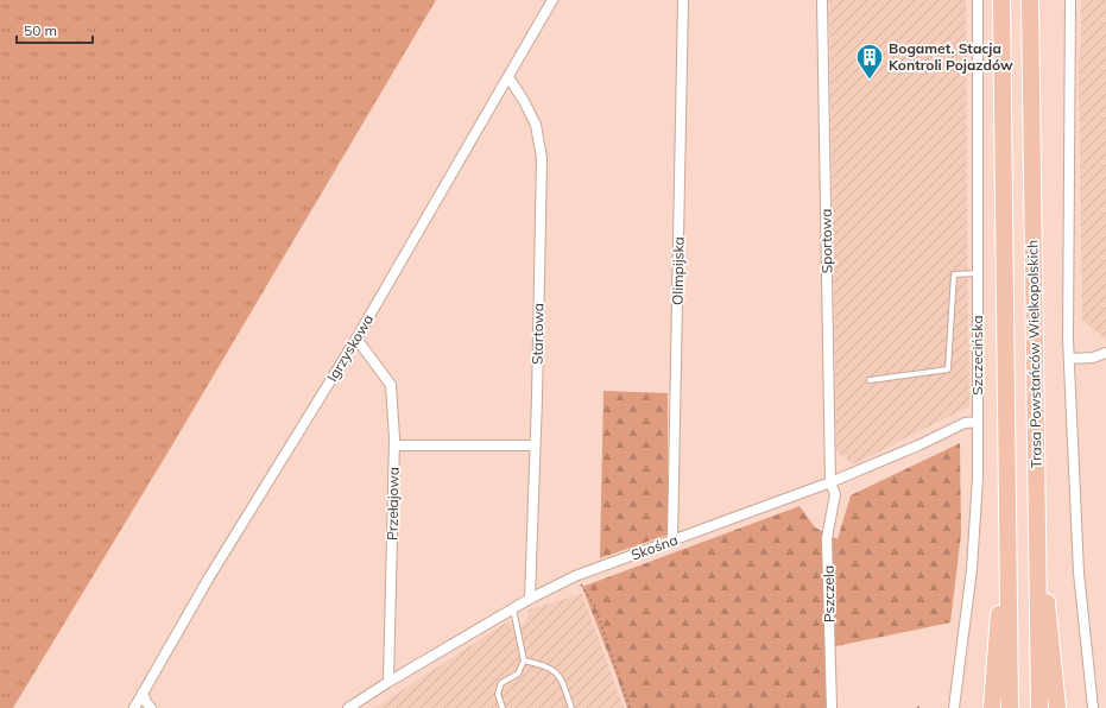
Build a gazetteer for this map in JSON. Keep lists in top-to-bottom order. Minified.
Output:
{"streets":{"highway":["Trasa Powstańców Wielkopolskich"],"street":["Sportowa","Olimpijska","Startowa","Igrzyskowa","Szczecińska","Przełajowa","Skośna","Pszczela"]},"crossings":[["Sportowa","Skośna"],["Sportowa","Pszczela"],["Olimpijska","Skośna"],["Startowa","Igrzyskowa"],["Startowa","Skośna"],["Igrzyskowa","Przełajowa"],["Szczecińska","Skośna"],["Przełajowa","Skośna"],["Skośna","Pszczela"]],"places":{"building":["Bogamet. Stacja Kontroli Pojazdów"]},"scale_bar":"50 m"}
